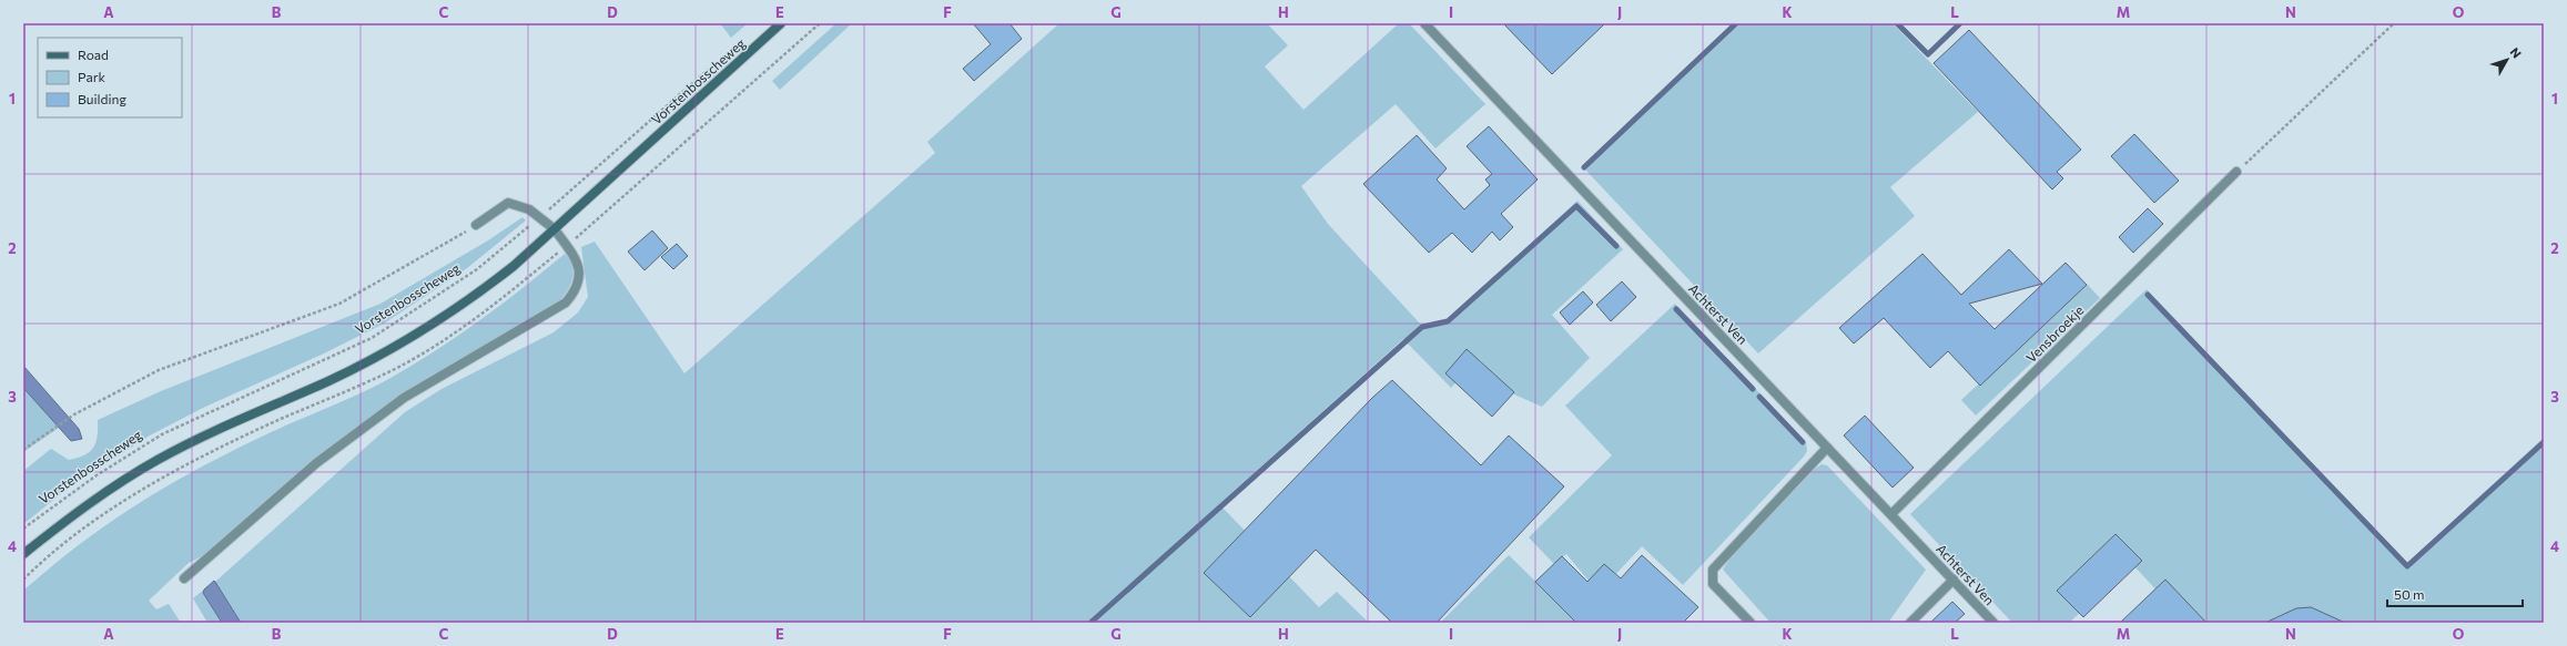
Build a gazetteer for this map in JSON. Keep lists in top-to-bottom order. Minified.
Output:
{"streets":{"street":["Vorstenbosscheweg","Achterst Ven","Vensbroekje"]},"crossings":[["Achterst Ven","Vensbroekje"]],"legend":["Road","Park","Building"],"scale_bar":"50 m","north":"top right","grid":{"columns":["A","B","C","D","E","F","G","H","I","J","K","L","M","N","O"],"rows":["1","2","3","4"]}}
